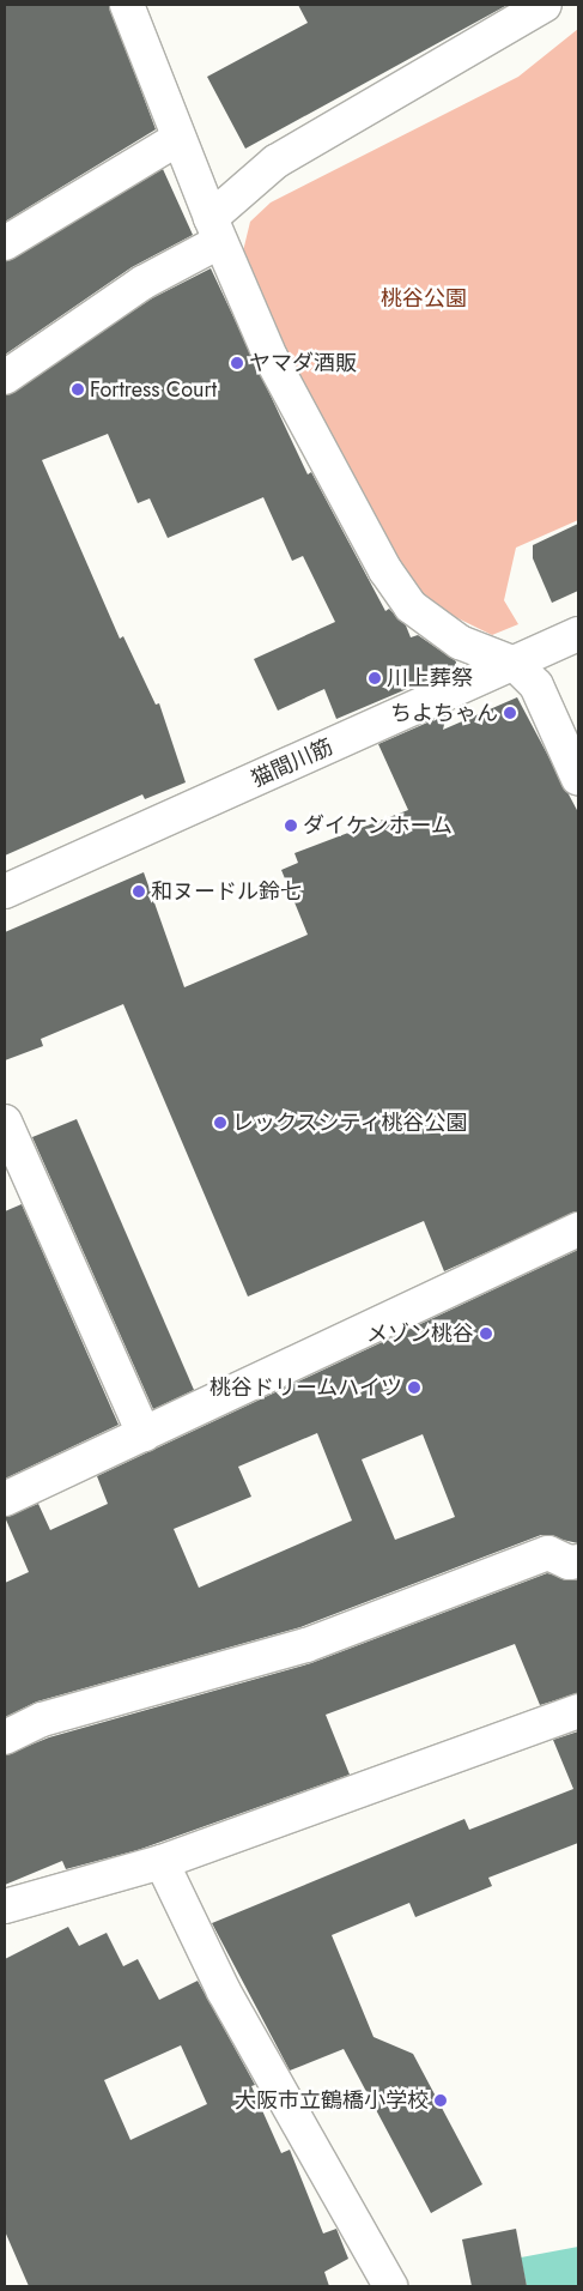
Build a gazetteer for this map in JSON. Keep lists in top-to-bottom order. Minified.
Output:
{"streets":{"street":["猫間川筋"]},"parks":["桃谷公園"],"places":["ヤマダ酒販","Fortress Court","川上葬祭","ちよちゃん","ダイケンホーム","和ヌードル鈴七","レックスシティ桃谷公園","メゾン桃谷","桃谷ドリームハイツ","大阪市立鶴橋小学校"]}
